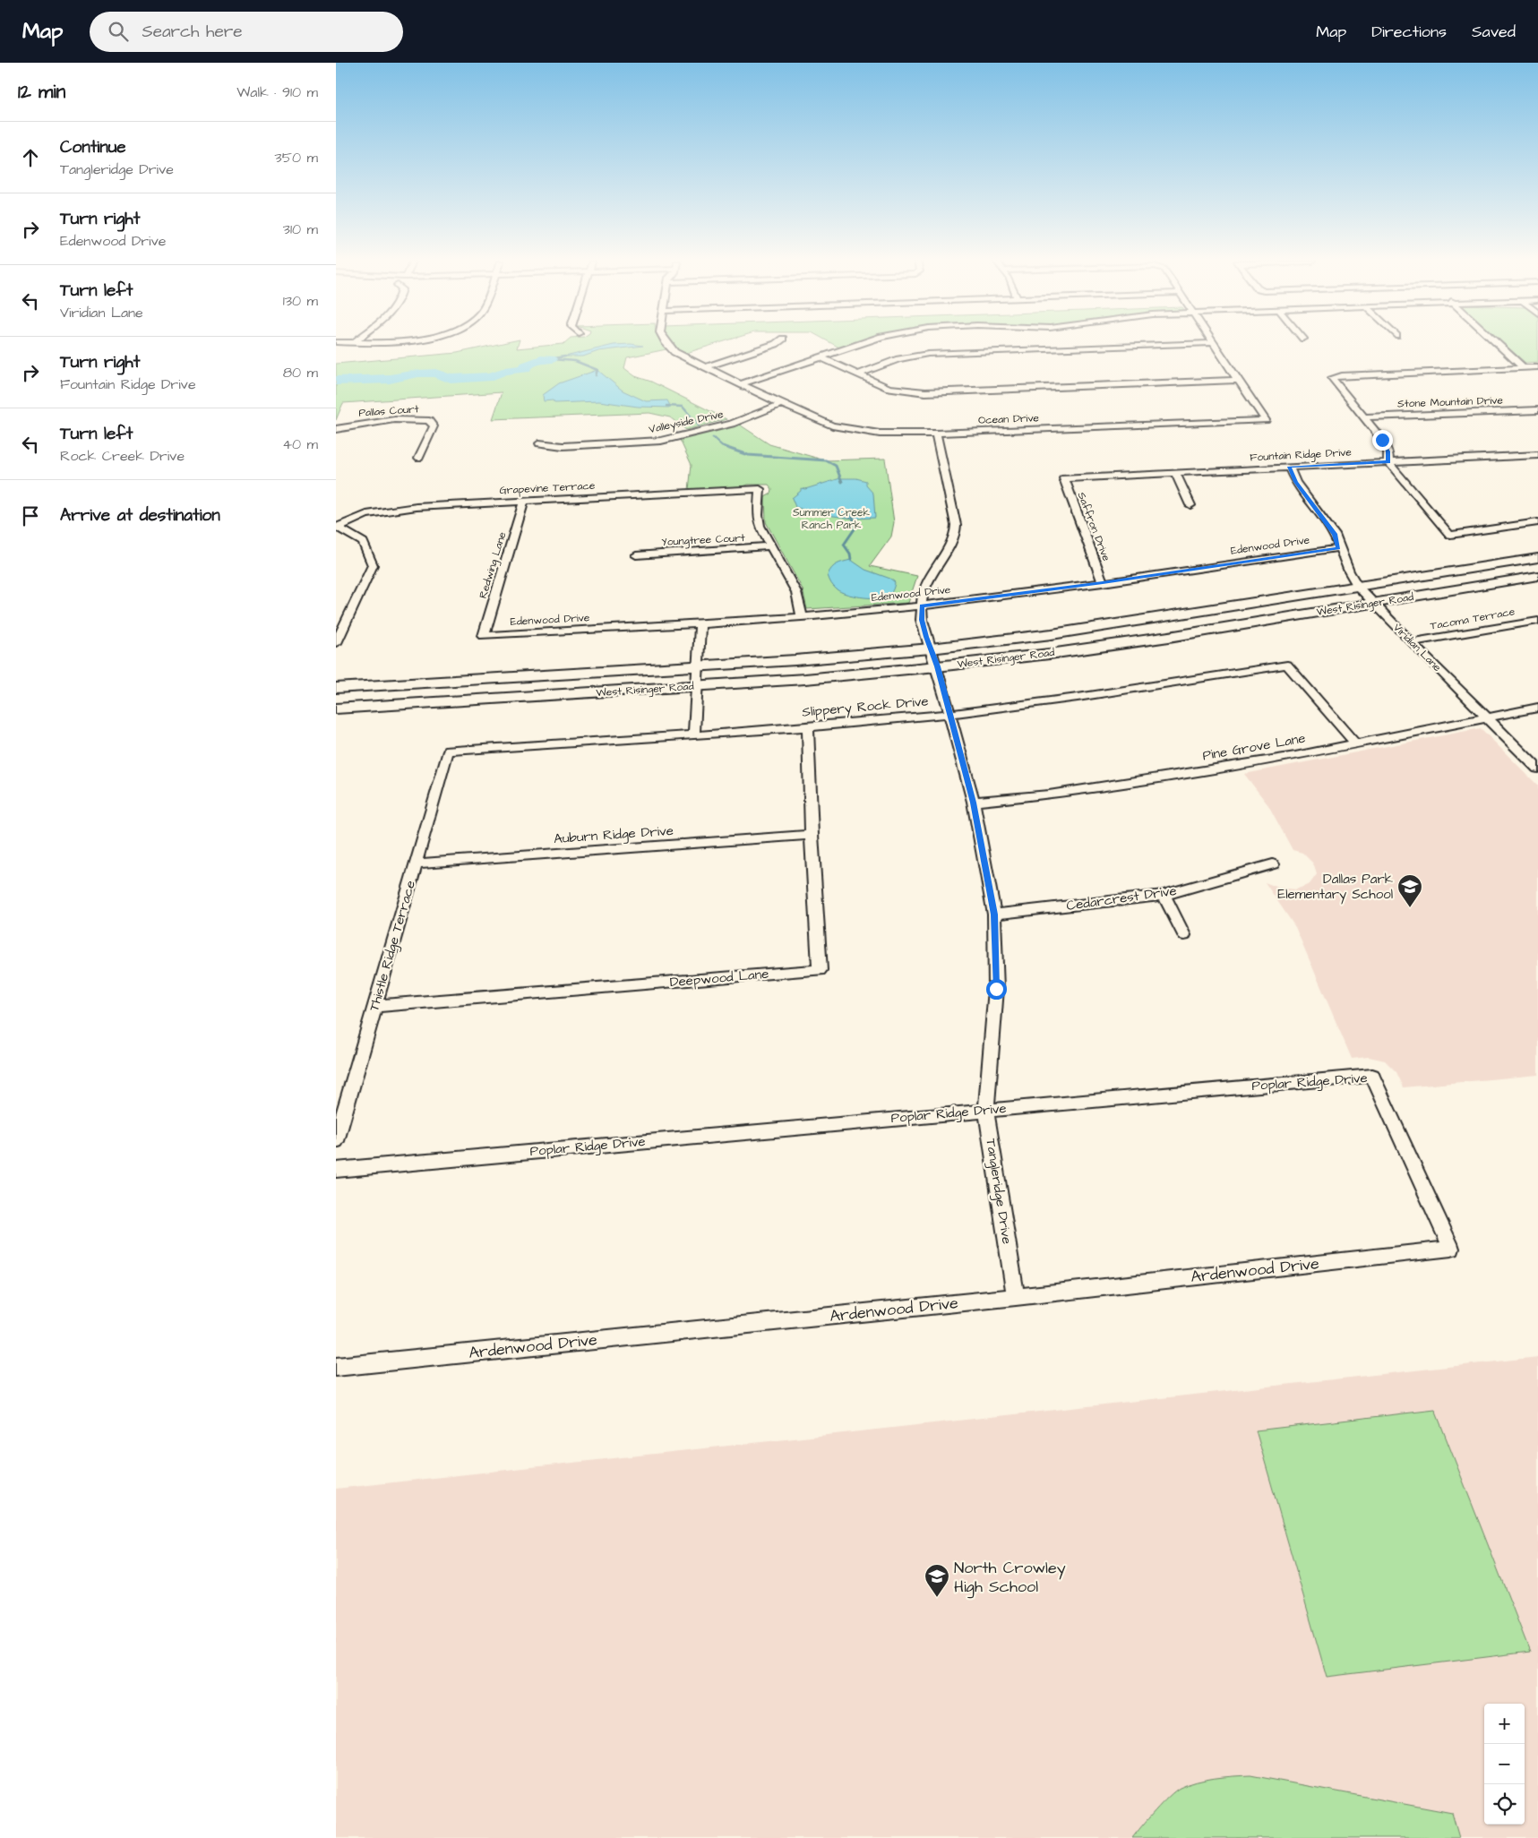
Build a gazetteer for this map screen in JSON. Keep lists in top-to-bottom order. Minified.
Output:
{"streets":{"main road":["West Risinger Road"],"street":["Stone Mountain Drive","Pallas Court","Ocean Drive","Valleyside Drive","Fountain Ridge Drive","Grapevine Terrace","Saffron Drive","Youngtree Court","Edenwood Drive","Redwing Lane","Tacoma Terrace","Viridian Lane","Slippery Rock Drive","Pine Grove Lane","Auburn Ridge Drive","Cedarcrest Drive","Thistle Ridge Terrace","Deepwood Lane","Poplar Ridge Drive","Tangleridge Drive","Ardenwood Drive"]},"crossings":[["Ocean Drive","Valleyside Drive"],["Ocean Drive","Tangleridge Drive"],["Fountain Ridge Drive","Saffron Drive"],["Fountain Ridge Drive","Viridian Lane"],["Grapevine Terrace","Youngtree Court"],["Grapevine Terrace","Redwing Lane"],["Saffron Drive","Edenwood Drive"],["Edenwood Drive","Redwing Lane"],["Edenwood Drive","Viridian Lane"],["Edenwood Drive","Tangleridge Drive"],["West Risinger Road","Viridian Lane"],["West Risinger Road","Tangleridge Drive"],["Tacoma Terrace","Viridian Lane"],["Viridian Lane","Pine Grove Lane"],["Slippery Rock Drive","Pine Grove Lane"],["Slippery Rock Drive","Thistle Ridge Terrace"],["Slippery Rock Drive","Deepwood Lane"],["Slippery Rock Drive","Tangleridge Drive"],["Pine Grove Lane","Tangleridge Drive"],["Auburn Ridge Drive","Thistle Ridge Terrace"],["Auburn Ridge Drive","Deepwood Lane"],["Cedarcrest Drive","Tangleridge Drive"],["Thistle Ridge Terrace","Deepwood Lane"],["Poplar Ridge Drive","Tangleridge Drive"],["Poplar Ridge Drive","Ardenwood Drive"],["Tangleridge Drive","Ardenwood Drive"]],"parks":["Summer Creek Ranch Park"],"places":{"school or university":["Dallas Park Elementary School","North Crowley High School"]},"page":{"header":"Map","search":"Search here","nav":["Map","Directions","Saved"],"heading":["12 min","Walk · 910 m"],"list":[["Continue","Tangleridge Drive","350 m"],["Turn right","Edenwood Drive","310 m"],["Turn left","Viridian Lane","130 m"],["Turn right","Fountain Ridge Drive","80 m"],["Turn left","Rock Creek Drive","40 m"],"Arrive at destination"],"map_buttons":["+","−"]}}
